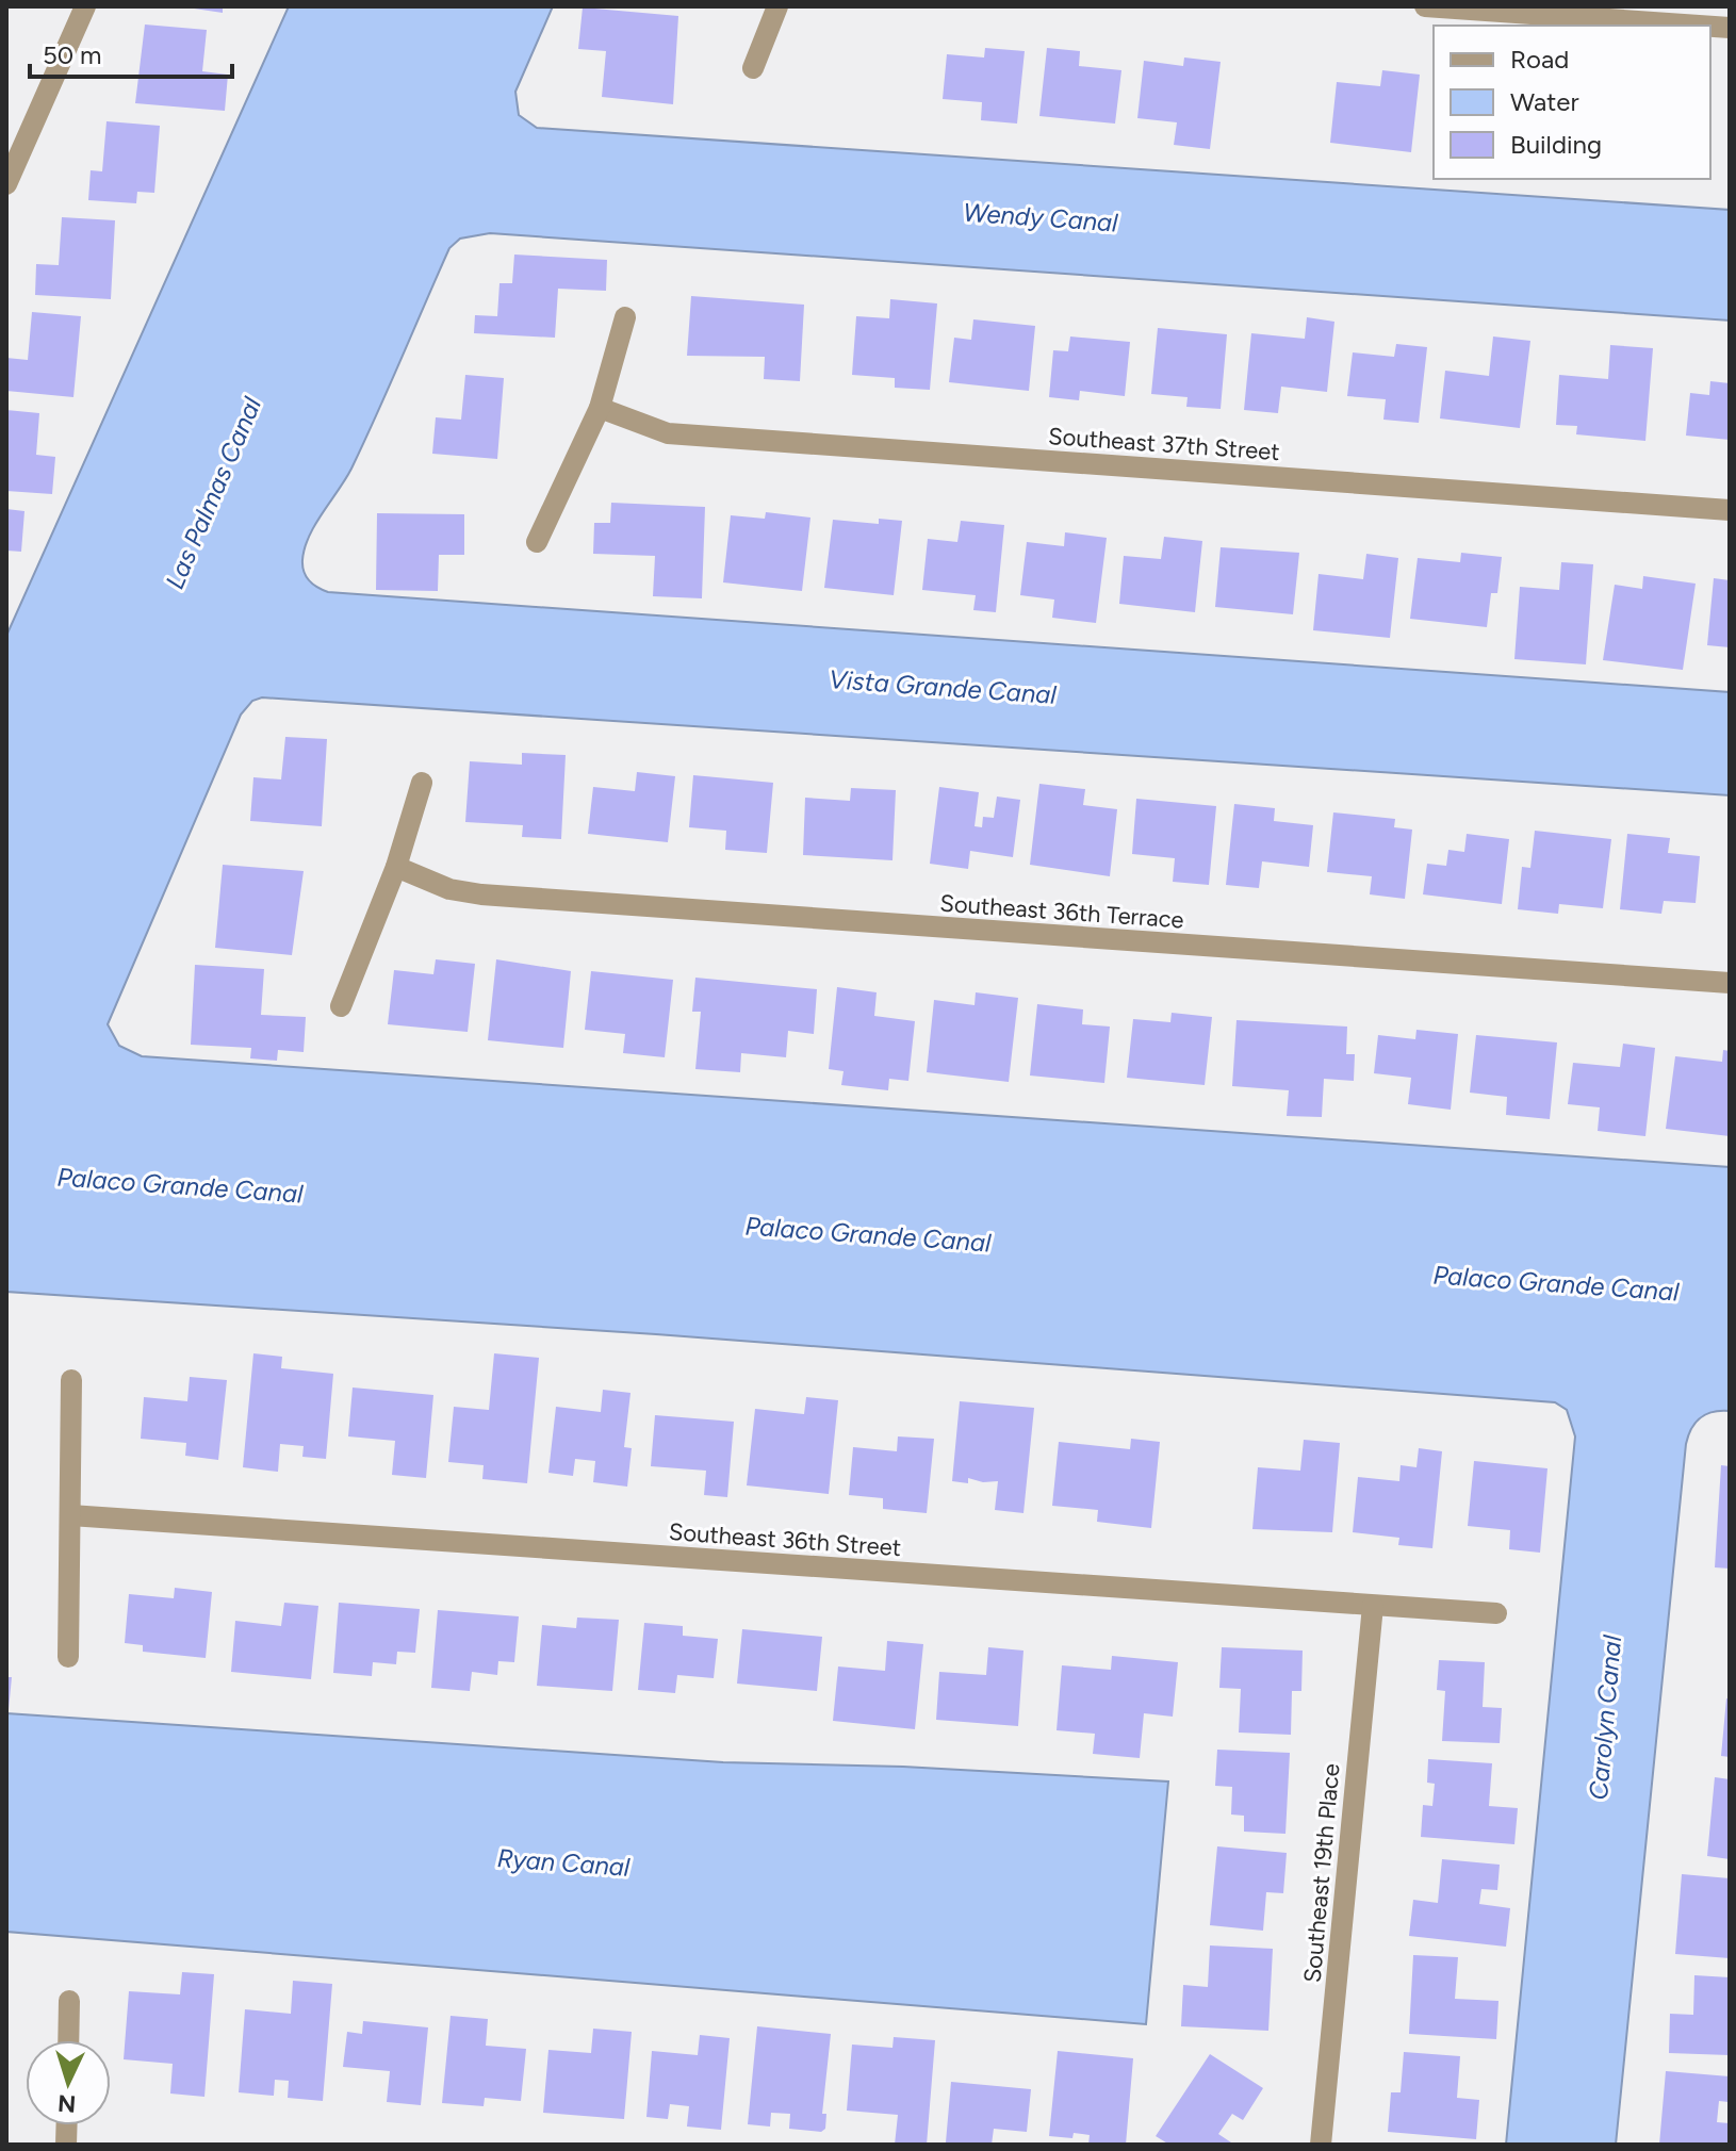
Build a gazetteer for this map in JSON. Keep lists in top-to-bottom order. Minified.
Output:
{"streets":{"street":["Southeast 37th Street","Southeast 36th Terrace","Southeast 36th Street","Southeast 19th Place"]},"crossings":[["Southeast 36th Street","Southeast 19th Place"]],"water":["Wendy Canal","Las Palmas Canal","Vista Grande Canal","Palaco Grande Canal","Carolyn Canal","Ryan Canal"],"legend":["Road","Water","Building"],"scale_bar":"50 m","north":"bottom"}
